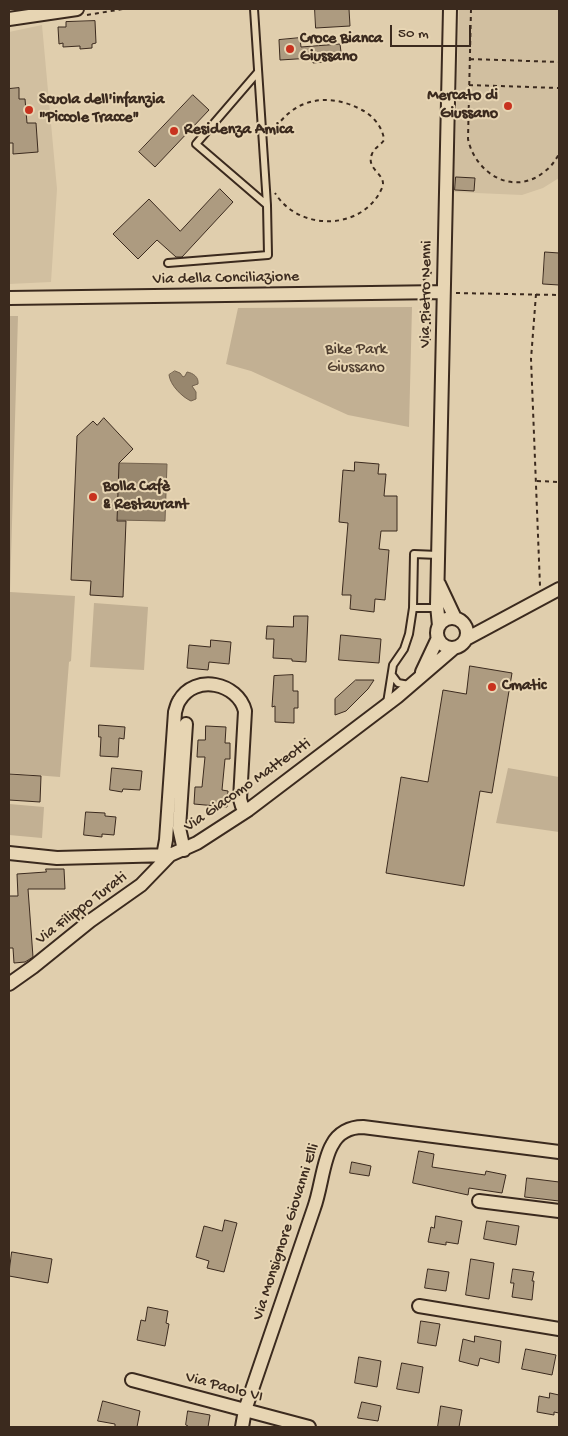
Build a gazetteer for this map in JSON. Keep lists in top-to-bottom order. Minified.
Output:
{"streets":{"street":["Via della Conciliazione","Via Pietro Nenni","Via Giacomo Matteotti","Via Filippo Turati","Via Monsignore Giovanni Elli","Via Paolo VI"]},"crossings":[["Via della Conciliazione","Via Pietro Nenni"],["Via Pietro Nenni","Via Giacomo Matteotti"],["Via Giacomo Matteotti","Via Filippo Turati"],["Via Monsignore Giovanni Elli","Via Paolo VI"]],"parks":["Bike Park Giussano"],"places":["Croce Bianca Giussano","Mercato di Giussano","Scuola dell'infanzia \"Piccole Tracce\"","Residenza Amica","Bolla Cafè & Restaurant","Cmatic"],"scale_bar":"50 m"}
